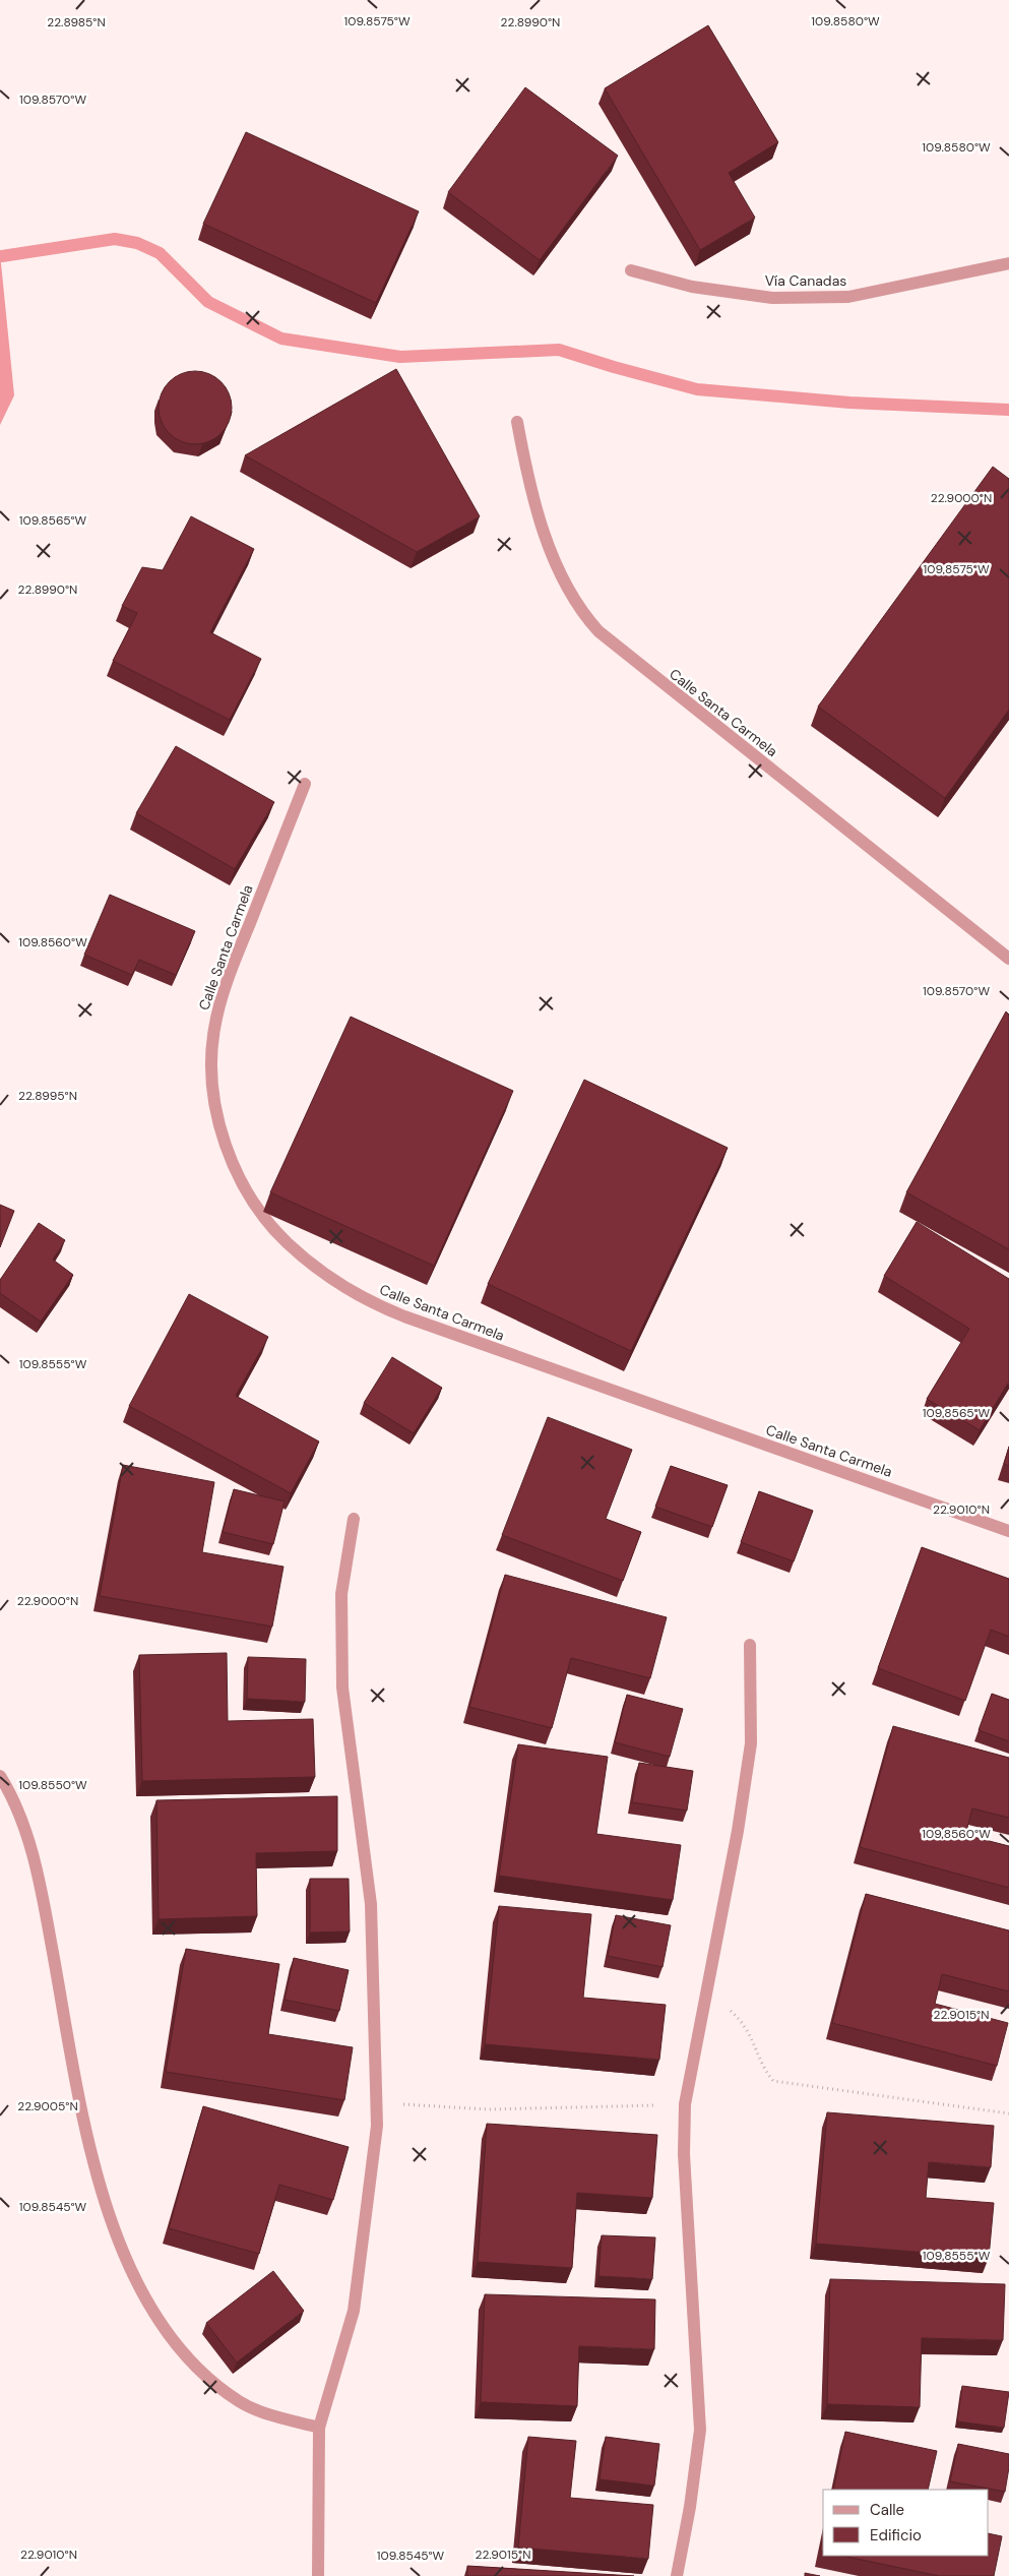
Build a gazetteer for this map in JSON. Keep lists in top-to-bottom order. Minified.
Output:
{"streets":{"street":["Vía Canadas","Calle Santa Carmela"]},"legend":["Calle","Edificio"],"coordinates":["109.8580°W","109.8575°W","22.8985°N","22.8990°N","109.8570°W","22.9000°N","109.8565°W","109.8560°W","22.8995°N","109.8555°W","22.9010°N","109.8550°W","22.9015°N","22.9005°N","109.8545°W"]}
